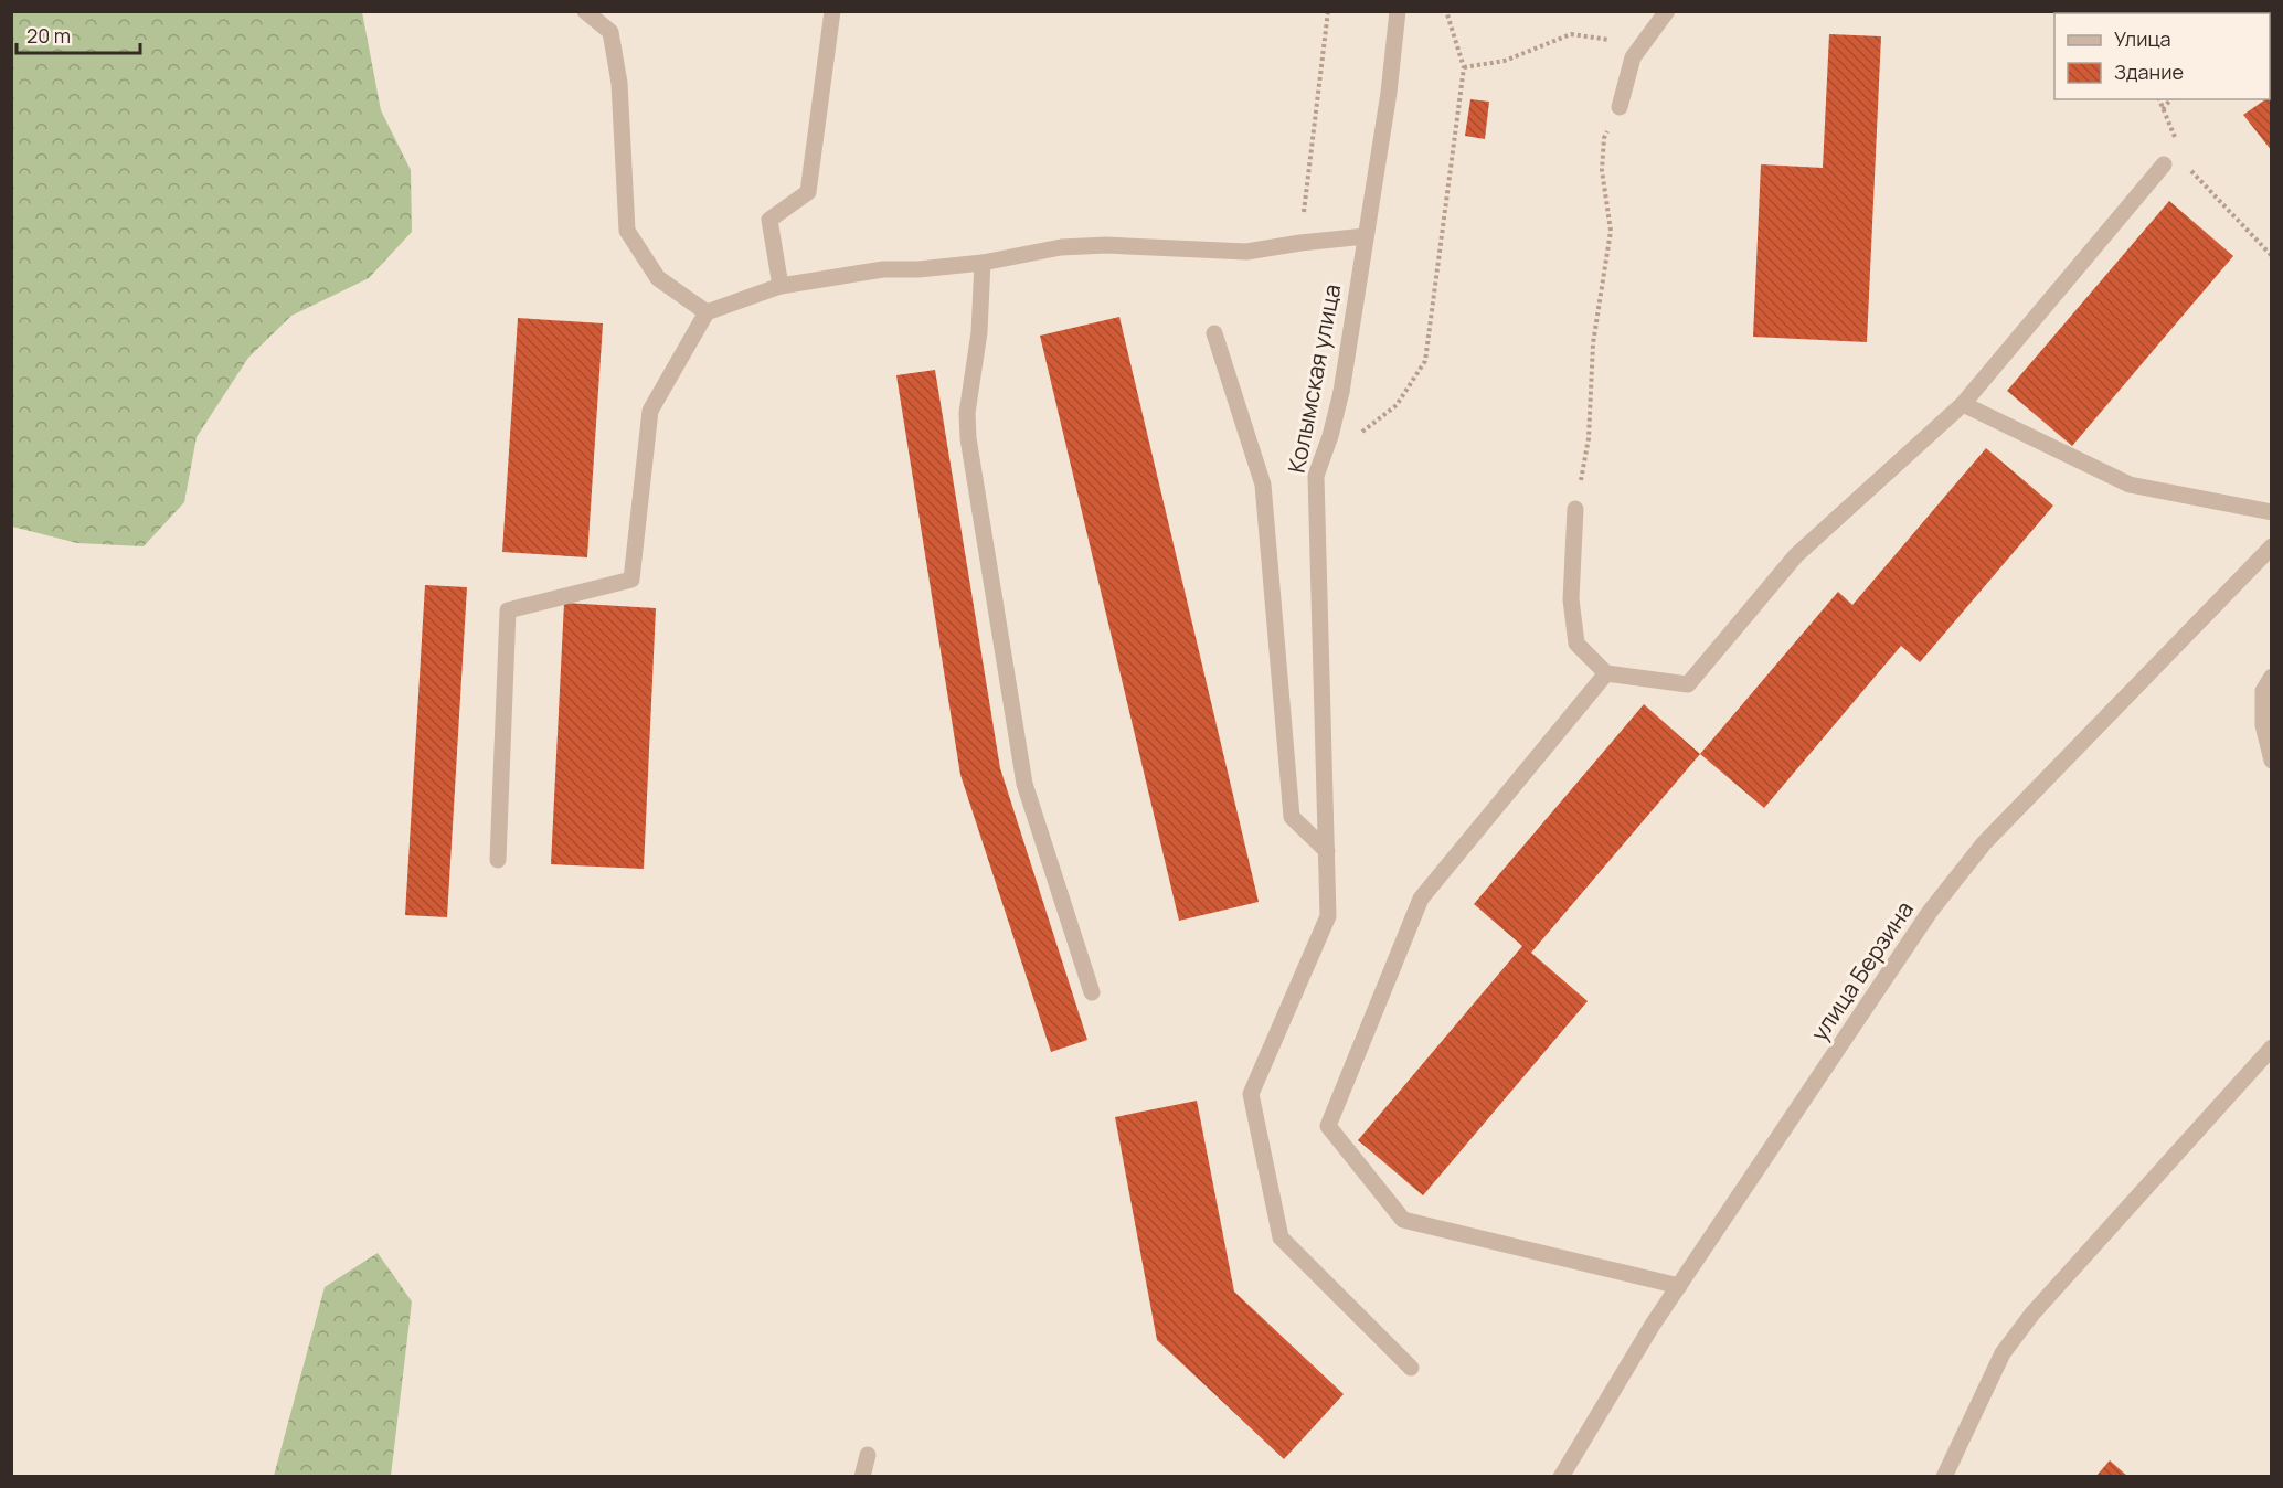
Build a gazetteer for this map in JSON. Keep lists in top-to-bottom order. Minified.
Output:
{"streets":{"street":["Колымская улица","улица Берзина"]},"legend":["Улица","Здание"],"scale_bar":"20 m"}
